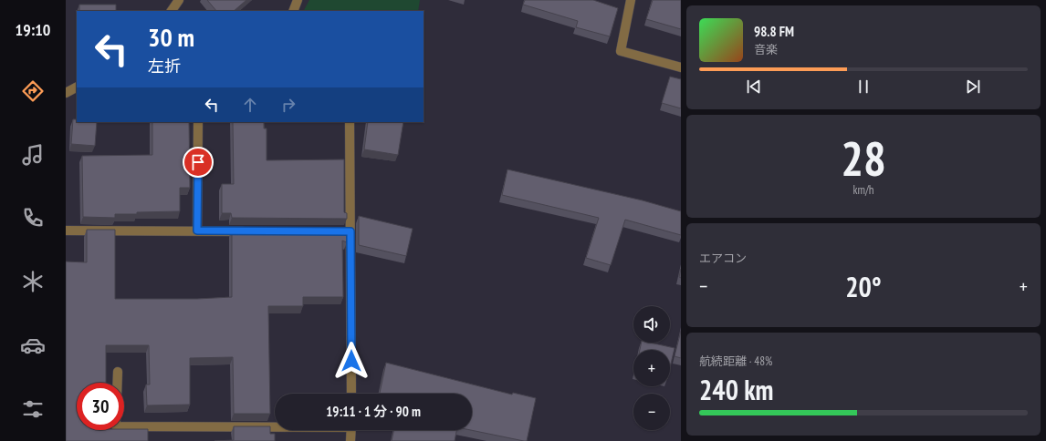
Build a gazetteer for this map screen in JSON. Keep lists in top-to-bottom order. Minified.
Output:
{"page":{"tabs":"19:10","turn":["30 m","左折"],"song":["98.8 FM","音楽"],"tile":[["28","km/h"],"エアコン",["航続距離 · 48%","240 km"]],"heat":["−","20°","+"],"map_buttons":["+","−"],"limit":"30","trip":"19:11 · 1 分 · 90 m"}}
